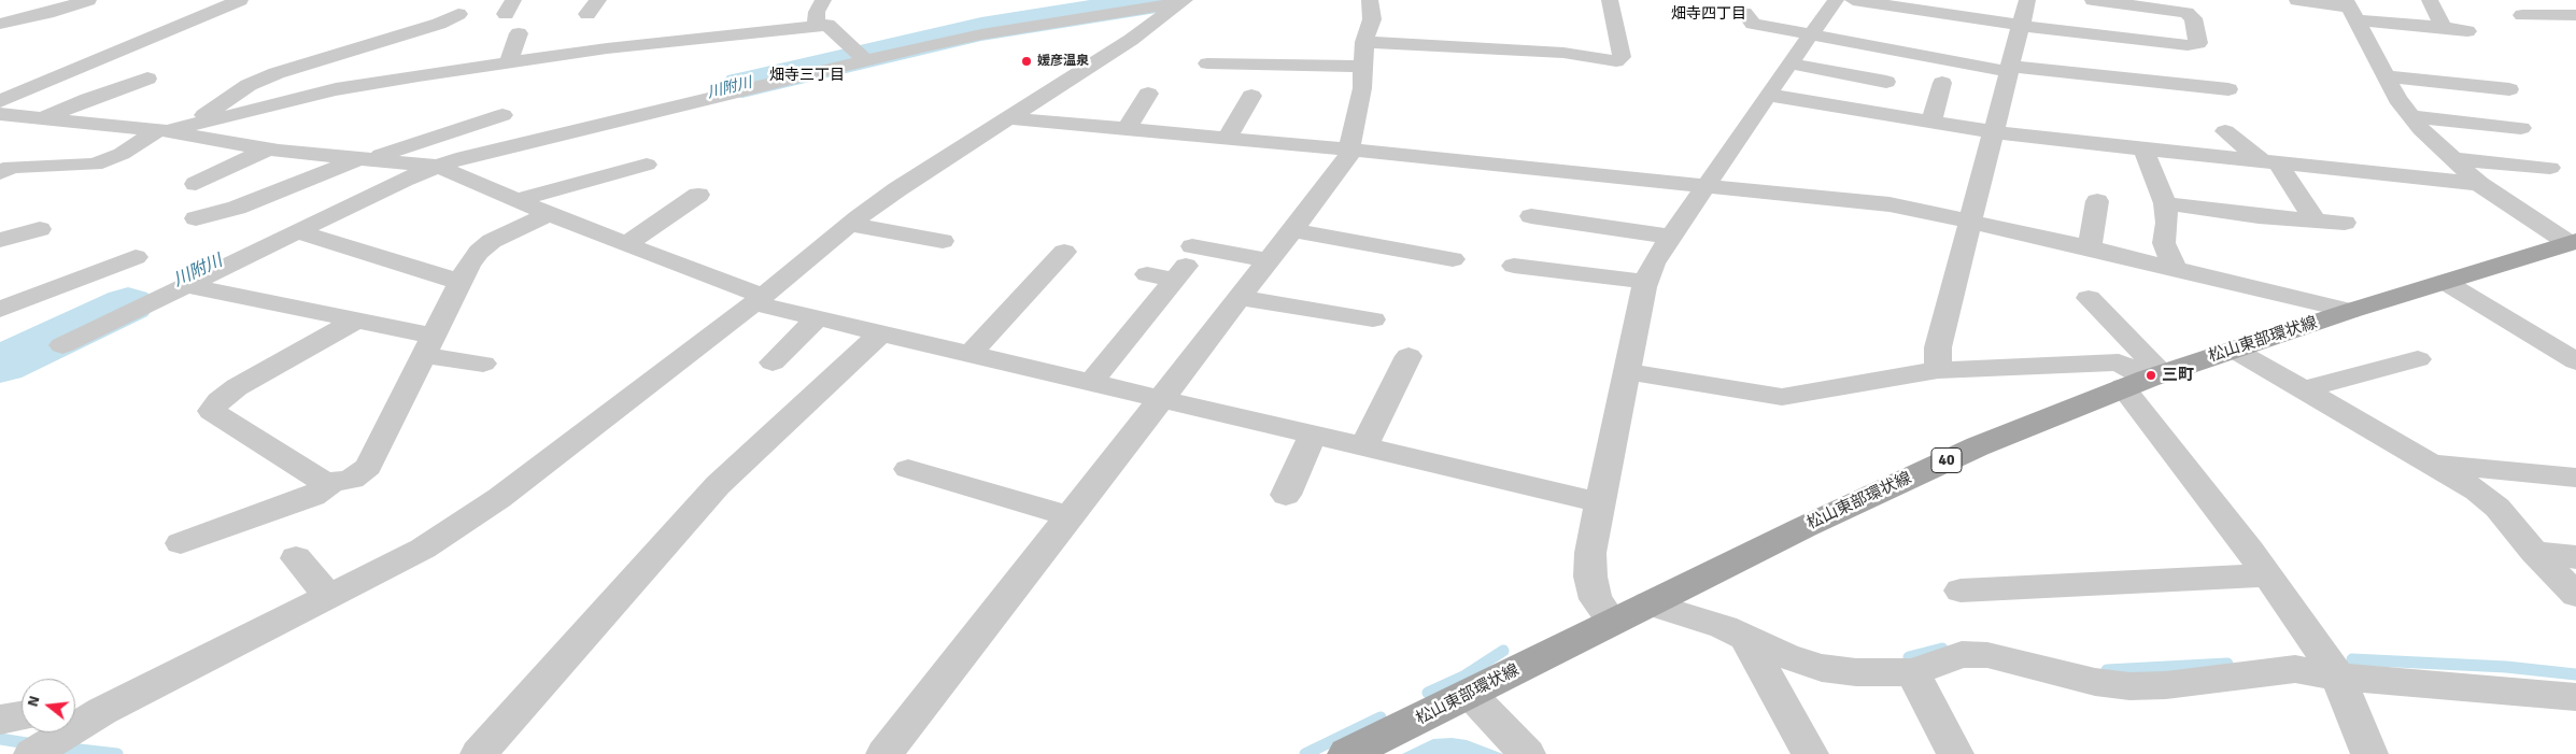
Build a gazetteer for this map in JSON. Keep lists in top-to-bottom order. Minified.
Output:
{"streets":{"main road":["松山東部環状線","40"]},"districts":["畑寺四丁目","畑寺三丁目"],"water":["川附川"],"places":["媛彦温泉","三町"],"north":"left"}
